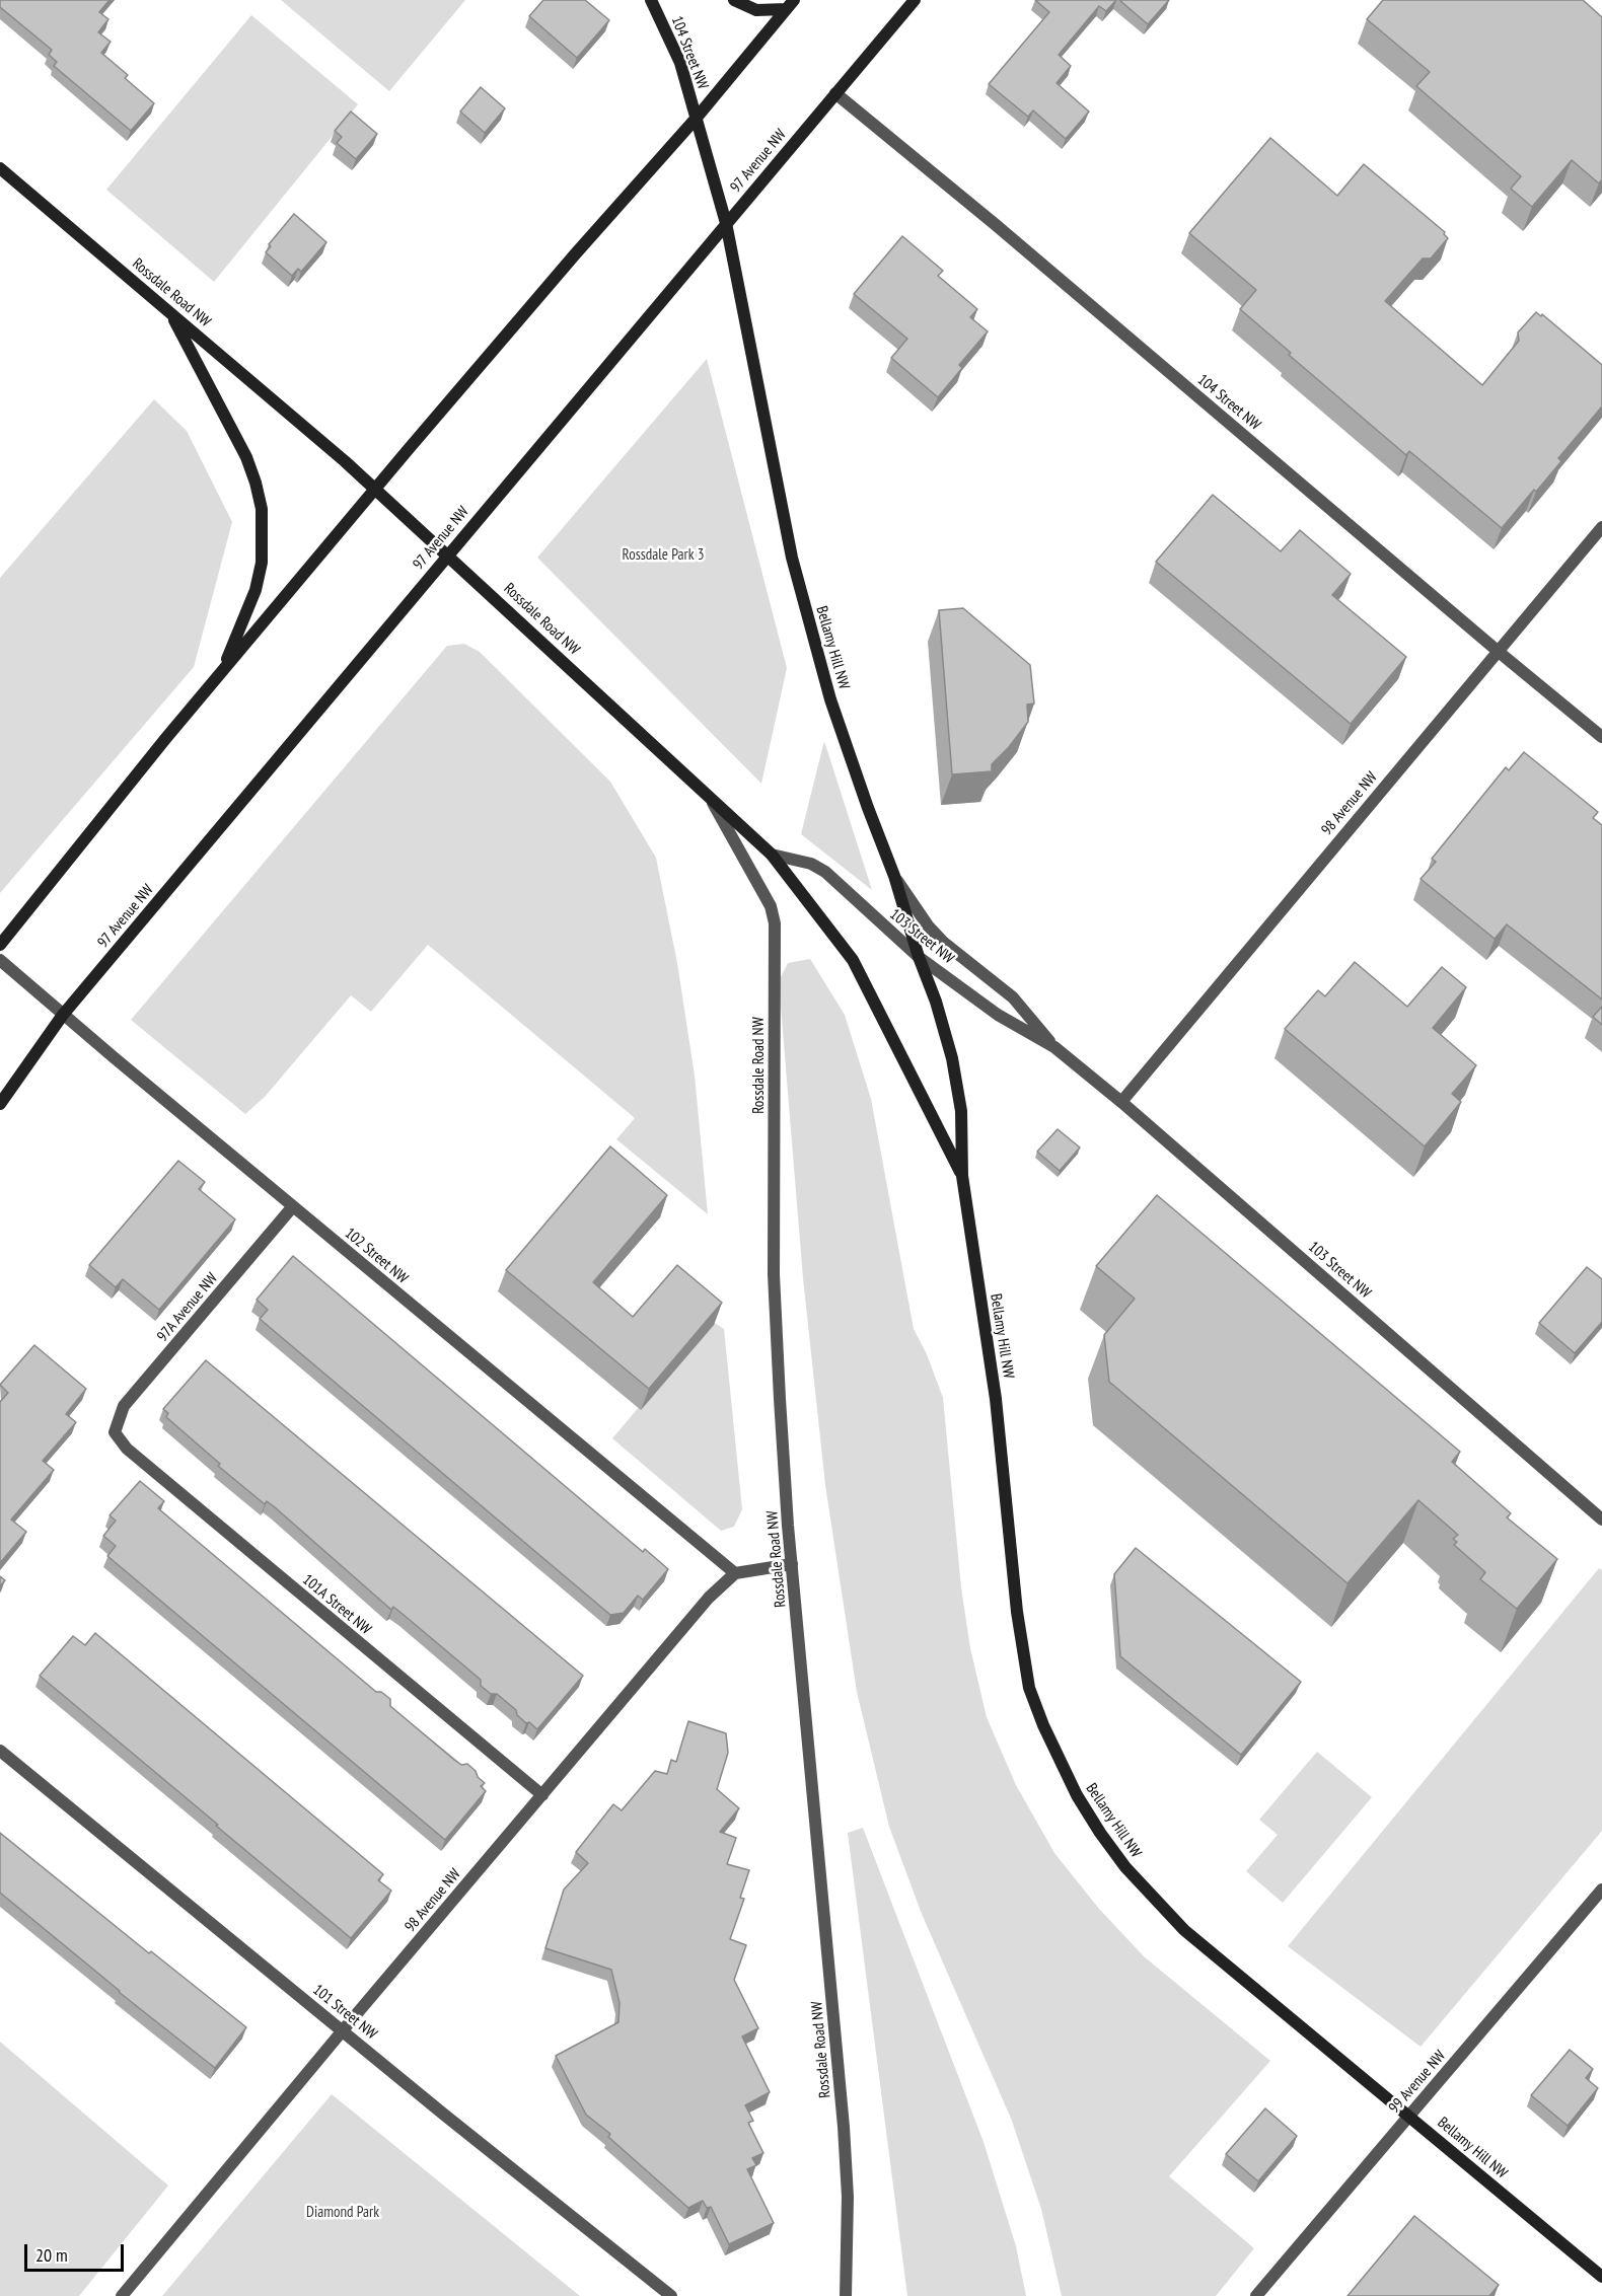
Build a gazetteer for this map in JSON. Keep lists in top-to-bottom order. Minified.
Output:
{"streets":{"main road":["104 Street NW","97 Avenue NW","Rossdale Road NW","Bellamy Hill NW"],"street":["98 Avenue NW","103 Street NW","102 Street NW","97A Avenue NW","101A Street NW","101 Street NW","99 Avenue NW"]},"crossings":[["104 Street NW","97 Avenue NW"],["104 Street NW","Bellamy Hill NW"],["104 Street NW","98 Avenue NW"],["97 Avenue NW","Rossdale Road NW"],["97 Avenue NW","Bellamy Hill NW"],["97 Avenue NW","102 Street NW"],["Rossdale Road NW","Bellamy Hill NW"],["Bellamy Hill NW","103 Street NW"],["Bellamy Hill NW","99 Avenue NW"],["98 Avenue NW","103 Street NW"],["98 Avenue NW","102 Street NW"],["98 Avenue NW","101A Street NW"],["98 Avenue NW","101 Street NW"],["102 Street NW","97A Avenue NW"],["97A Avenue NW","101A Street NW"]],"parks":["Rossdale Park 3","Diamond Park"],"scale_bar":"20 m"}
